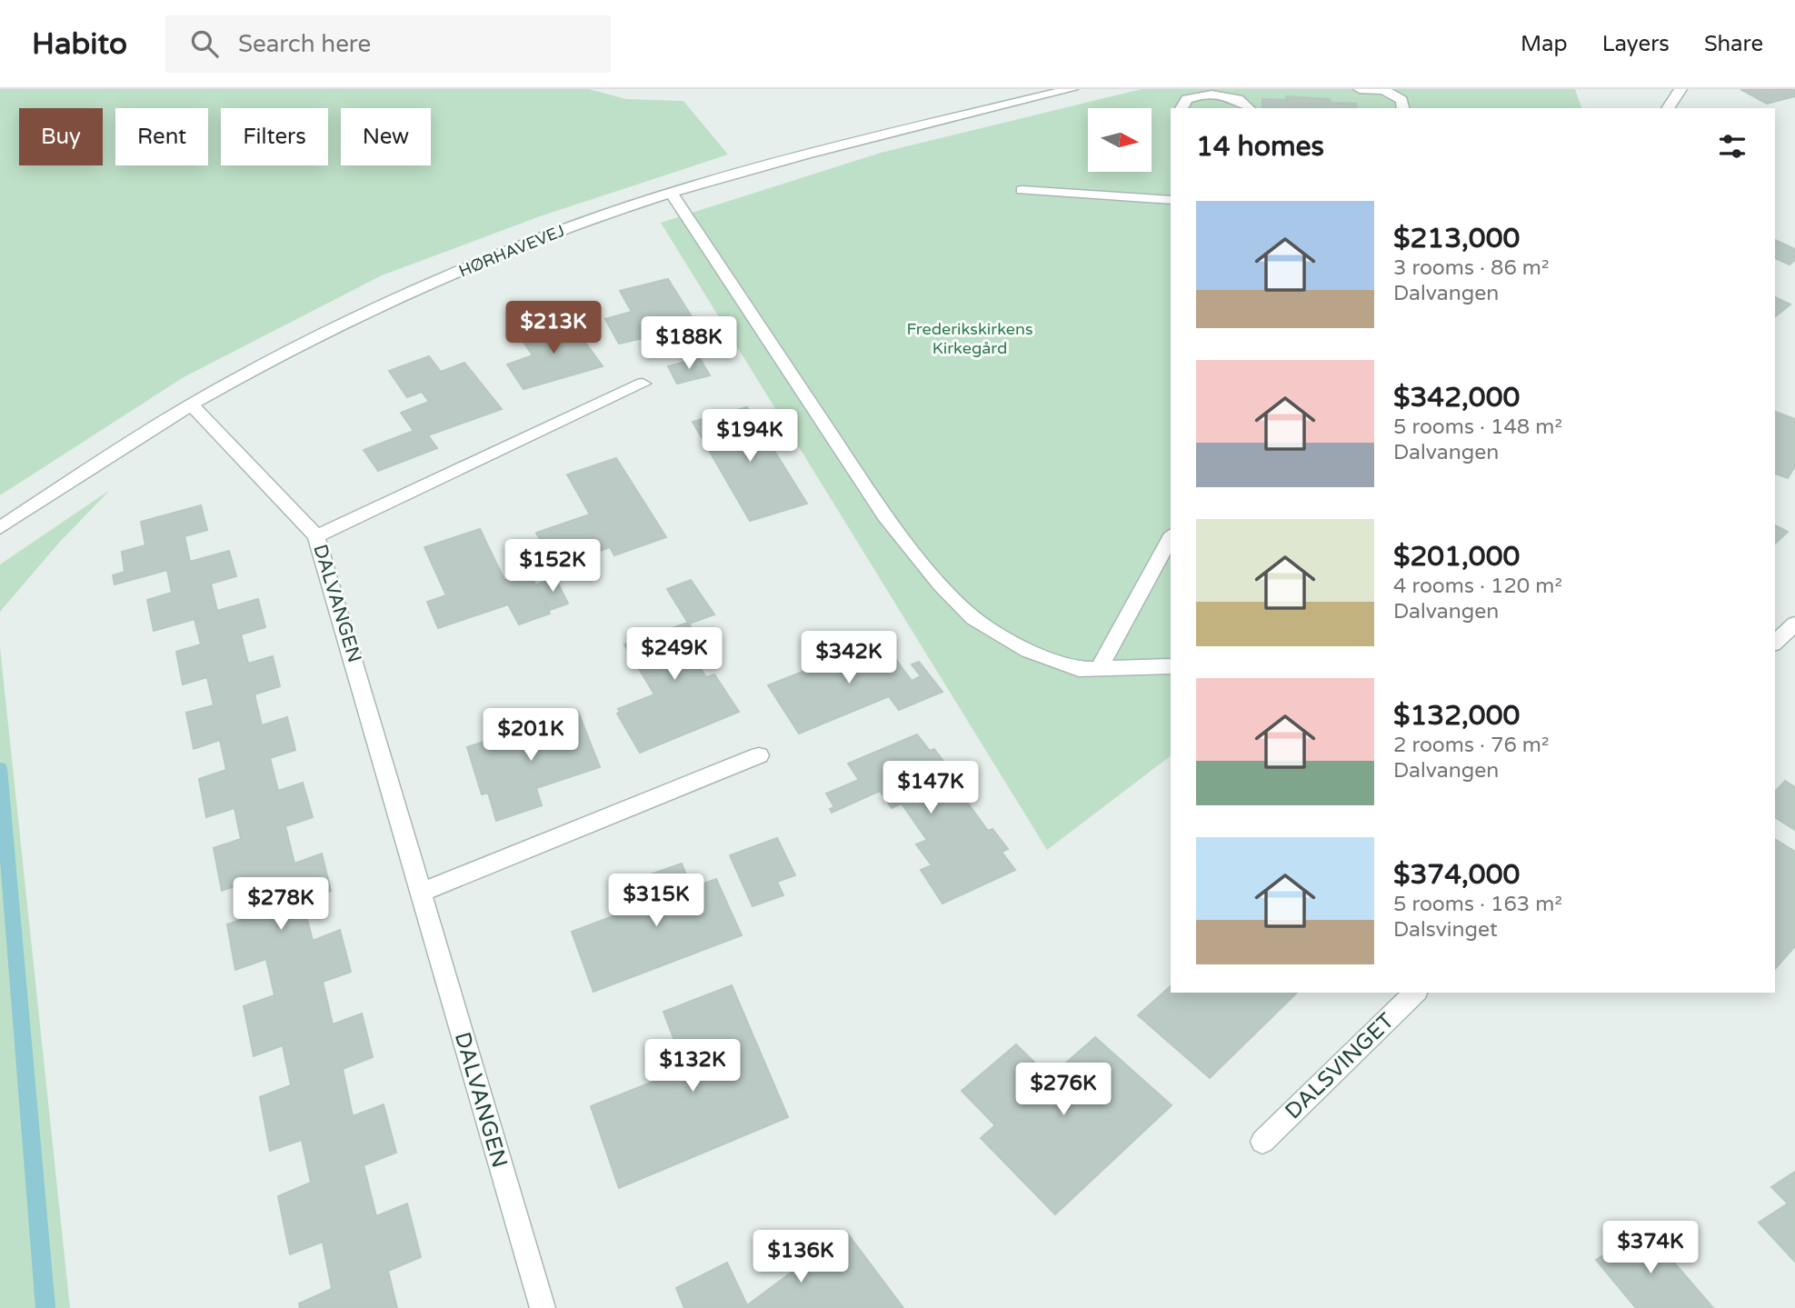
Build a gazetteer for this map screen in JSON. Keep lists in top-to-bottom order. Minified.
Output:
{"streets":{"street":["HØRHAVEVEJ","DALVANGEN","DALSVINGET"]},"crossings":[["HØRHAVEVEJ","DALVANGEN"]],"parks":["Frederikskirkens Kirkegård"],"north":"right","page":{"header":"Habito","search":"Search here","nav":["Map","Layers","Share"],"chip":["Buy","Rent","Filters","New"],"heading":"14 homes","list":[{"name":"$213,000","note":"3 rooms · 86 m² · Dalvangen"},{"name":"$342,000","note":"5 rooms · 148 m² · Dalvangen"},{"name":"$201,000","note":"4 rooms · 120 m² · Dalvangen"},{"name":"$132,000","note":"2 rooms · 76 m² · Dalvangen"},{"name":"$374,000","note":"5 rooms · 163 m² · Dalsvinget"}],"price":["$213K","$188K","$194K","$152K","$249K","$342K","$201K","$147K","$315K","$278K","$132K","$276K","$374K","$136K"]}}
